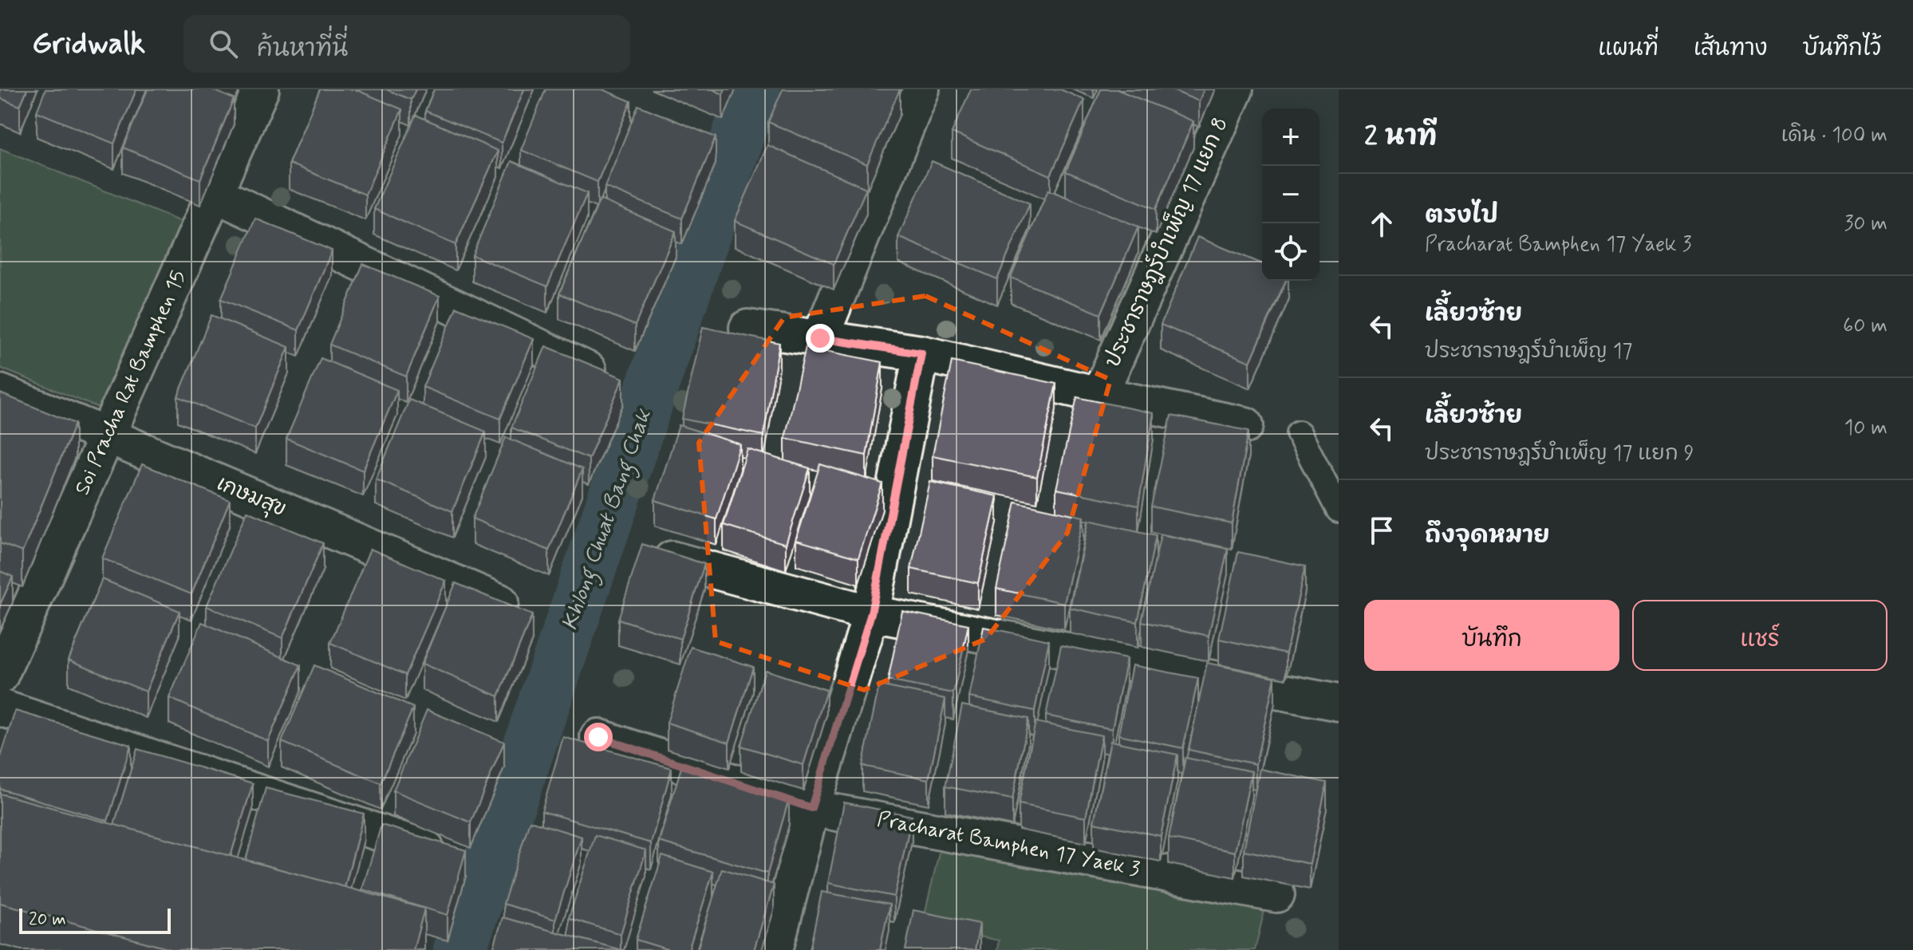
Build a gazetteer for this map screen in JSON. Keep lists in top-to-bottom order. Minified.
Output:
{"streets":{"street":["ประชาราษฎร์บำเพ็ญ 17 แยก 8","Soi Pracha Rat Bamphen 15","เกษมสุข","Pracharat Bamphen 17 Yaek 3"]},"crossings":[["Soi Pracha Rat Bamphen 15","เกษมสุข"]],"water":["Khlong Chuat Bang Chak"],"scale_bar":"20 m","page":{"header":"Gridwalk","search":"ค้นหาที่นี่","nav":["แผนที่","เส้นทาง","บันทึกไว้"],"heading":["2 นาที","เดิน · 100 m"],"map_buttons":["+","−"],"list":[["ตรงไป","Pracharat Bamphen 17 Yaek 3","30 m"],["เลี้ยวซ้าย","ประชาราษฎร์บำเพ็ญ 17","60 m"],["เลี้ยวซ้าย","ประชาราษฎร์บำเพ็ญ 17 แยก 9","10 m"],"ถึงจุดหมาย"],"buttons":["บันทึก","แชร์"],"scale":"20 m"}}
